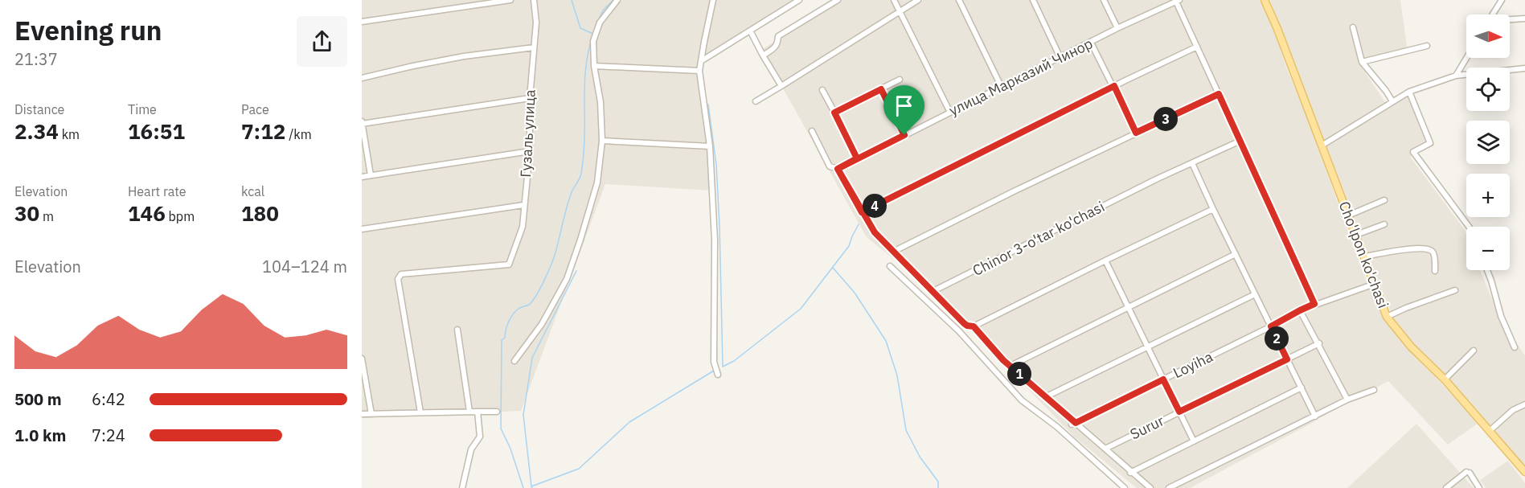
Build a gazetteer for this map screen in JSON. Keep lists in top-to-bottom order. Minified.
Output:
{"streets":{"main road":["Cho'lpon ko'chasi"],"street":["улица Марказий Чинор","Гузаль улица","Chinor 3-o'tar ko'chasi","Loyiha","Surur"]},"crossings":[["Cho'lpon ko'chasi","Loyiha"]],"north":"right","page":{"heading":["Evening run","21:37"],"map_buttons":["+","−"],"stats":[["Distance","2.34 km"],["Time","16:51"],["Pace","7:12 /km"],["Elevation","30 m"],["Heart rate","146 bpm"],["kcal","180"]],"pins":["3","4","2","1"],"chart":["Elevation","104–124 m"],"list":[{"name":"500 m","note":"6:42"},{"name":"1.0 km","note":"7:24"}]}}
